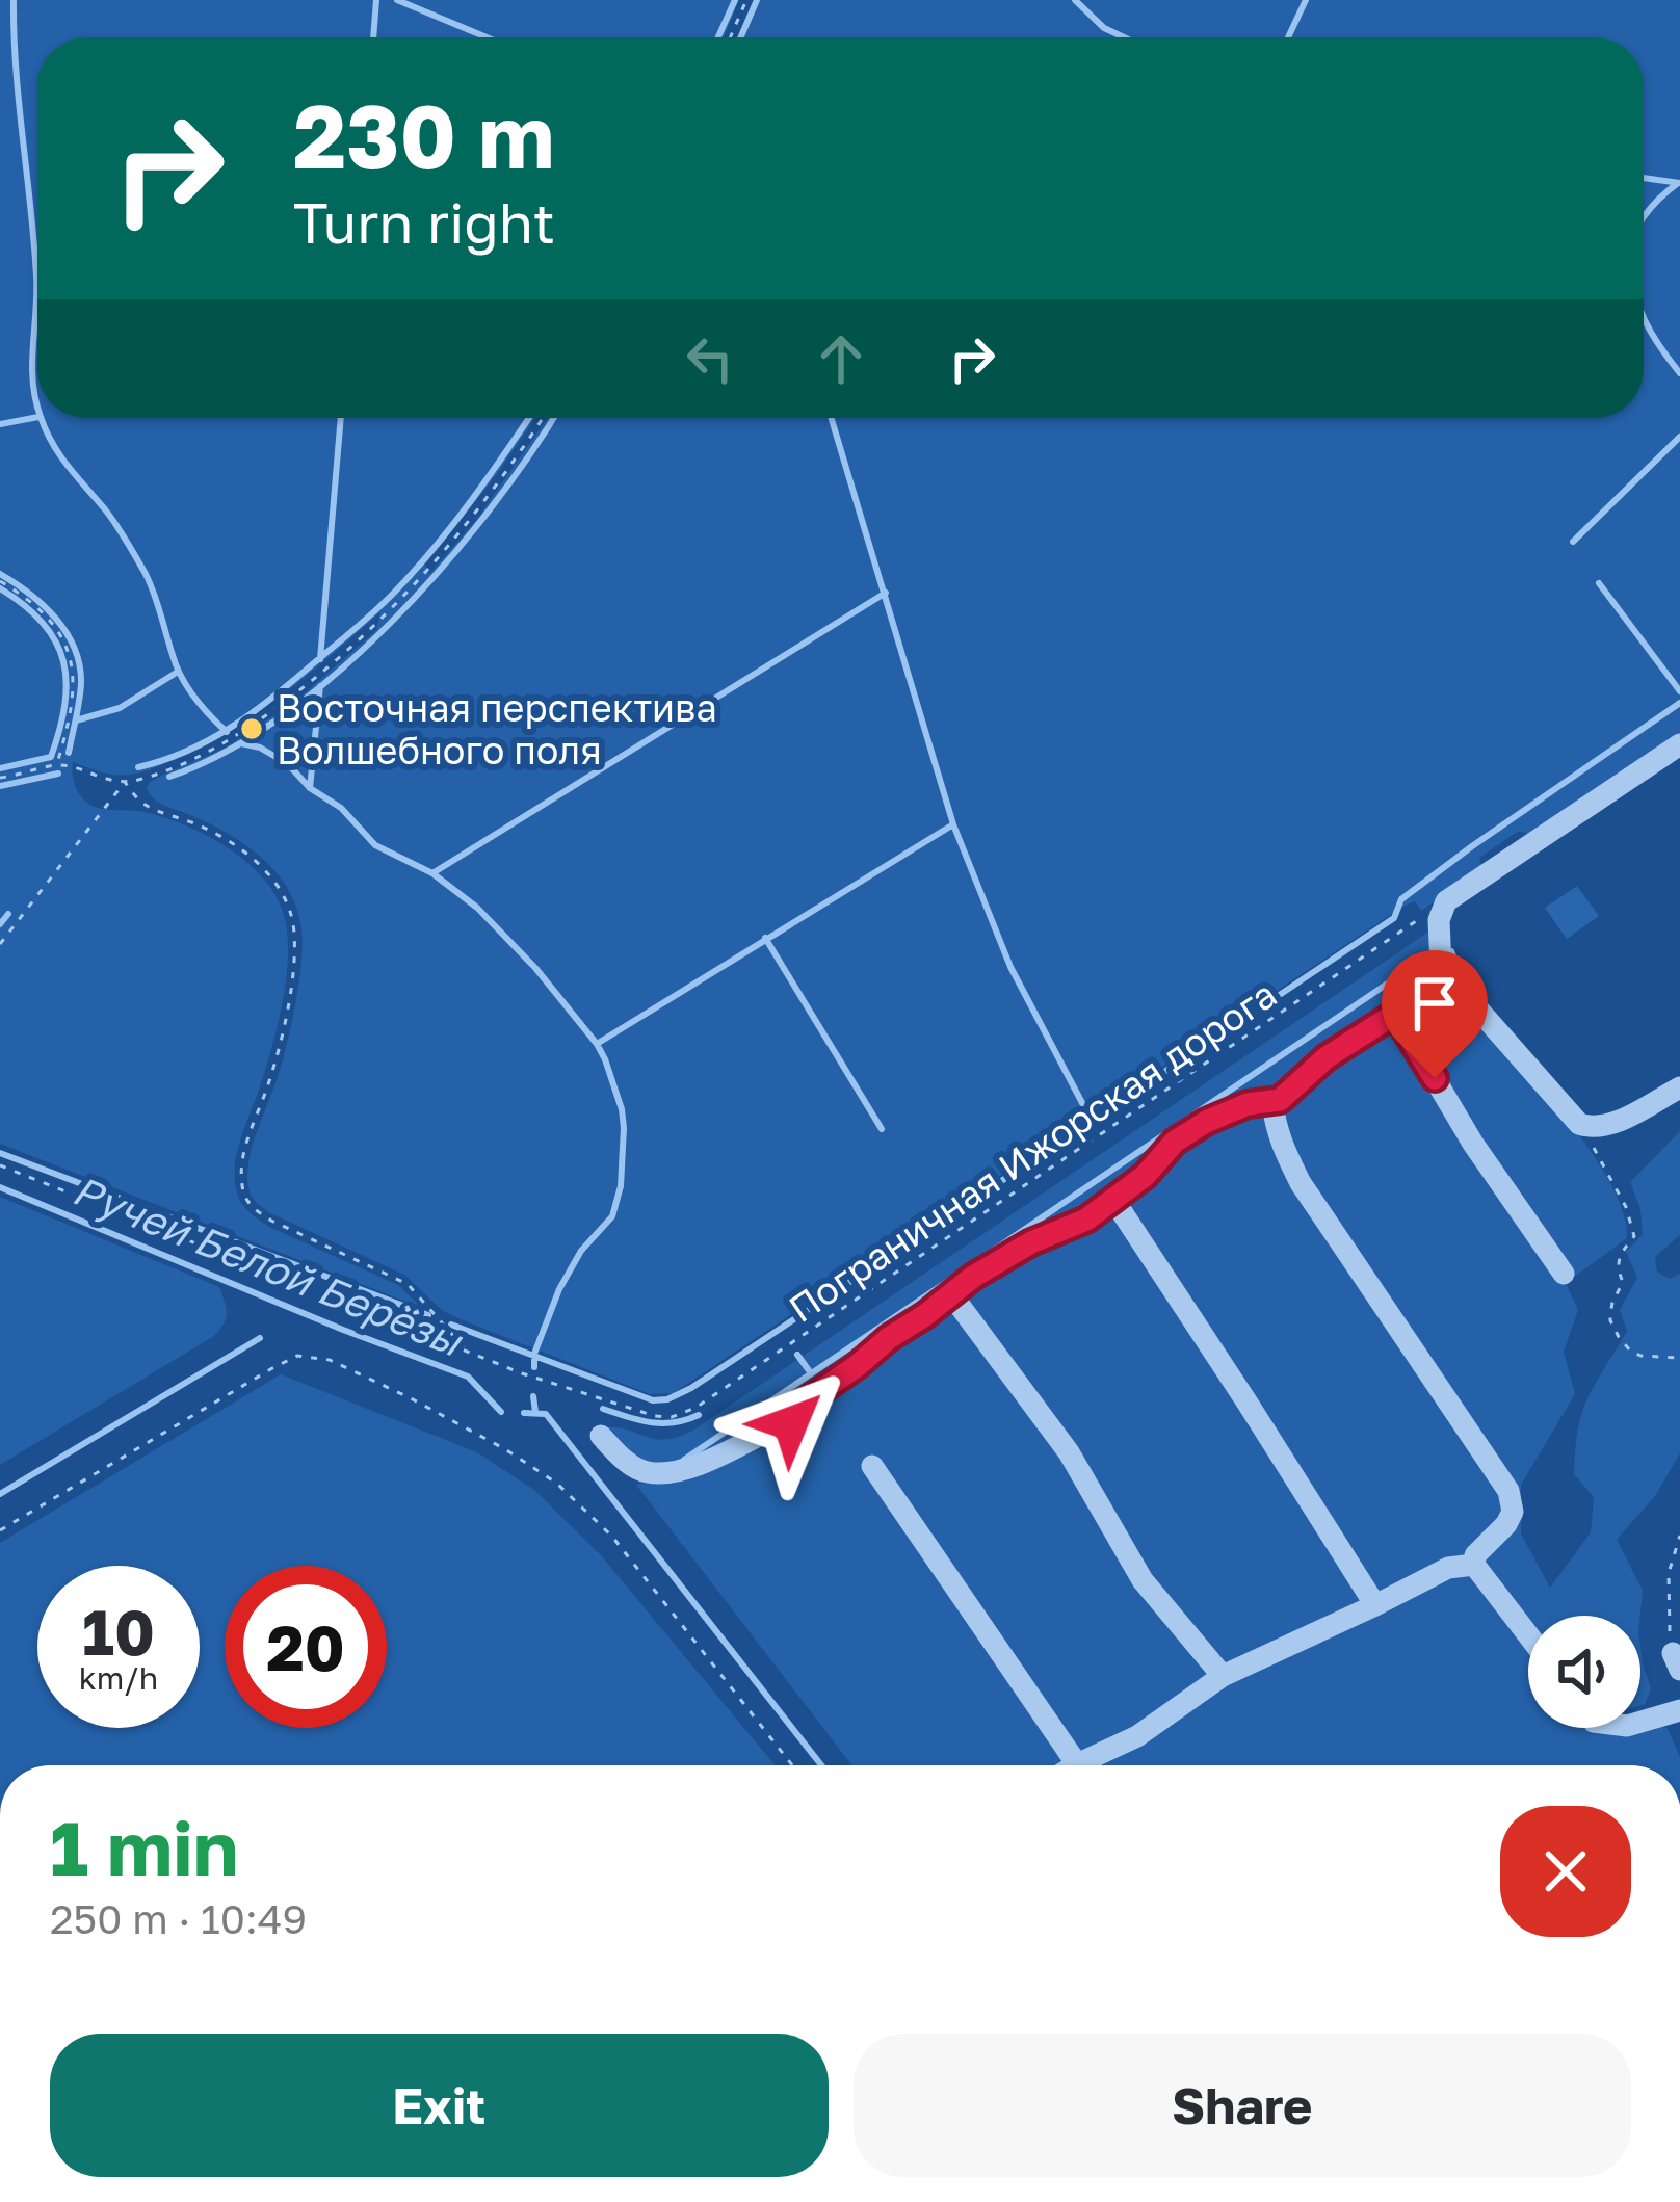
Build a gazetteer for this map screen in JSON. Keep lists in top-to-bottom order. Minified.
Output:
{"streets":{"path":["Пограничная Ижорская дорога"]},"water":["Ручей Белой Берёзы"],"places":["Восточная перспектива Волшебного поля"],"page":{"turn":["230 m","Turn right"],"speed":"10 km/h","limit":"20","heading":["1 min","250 m · 10:49"],"buttons":["Exit","Share"]}}
